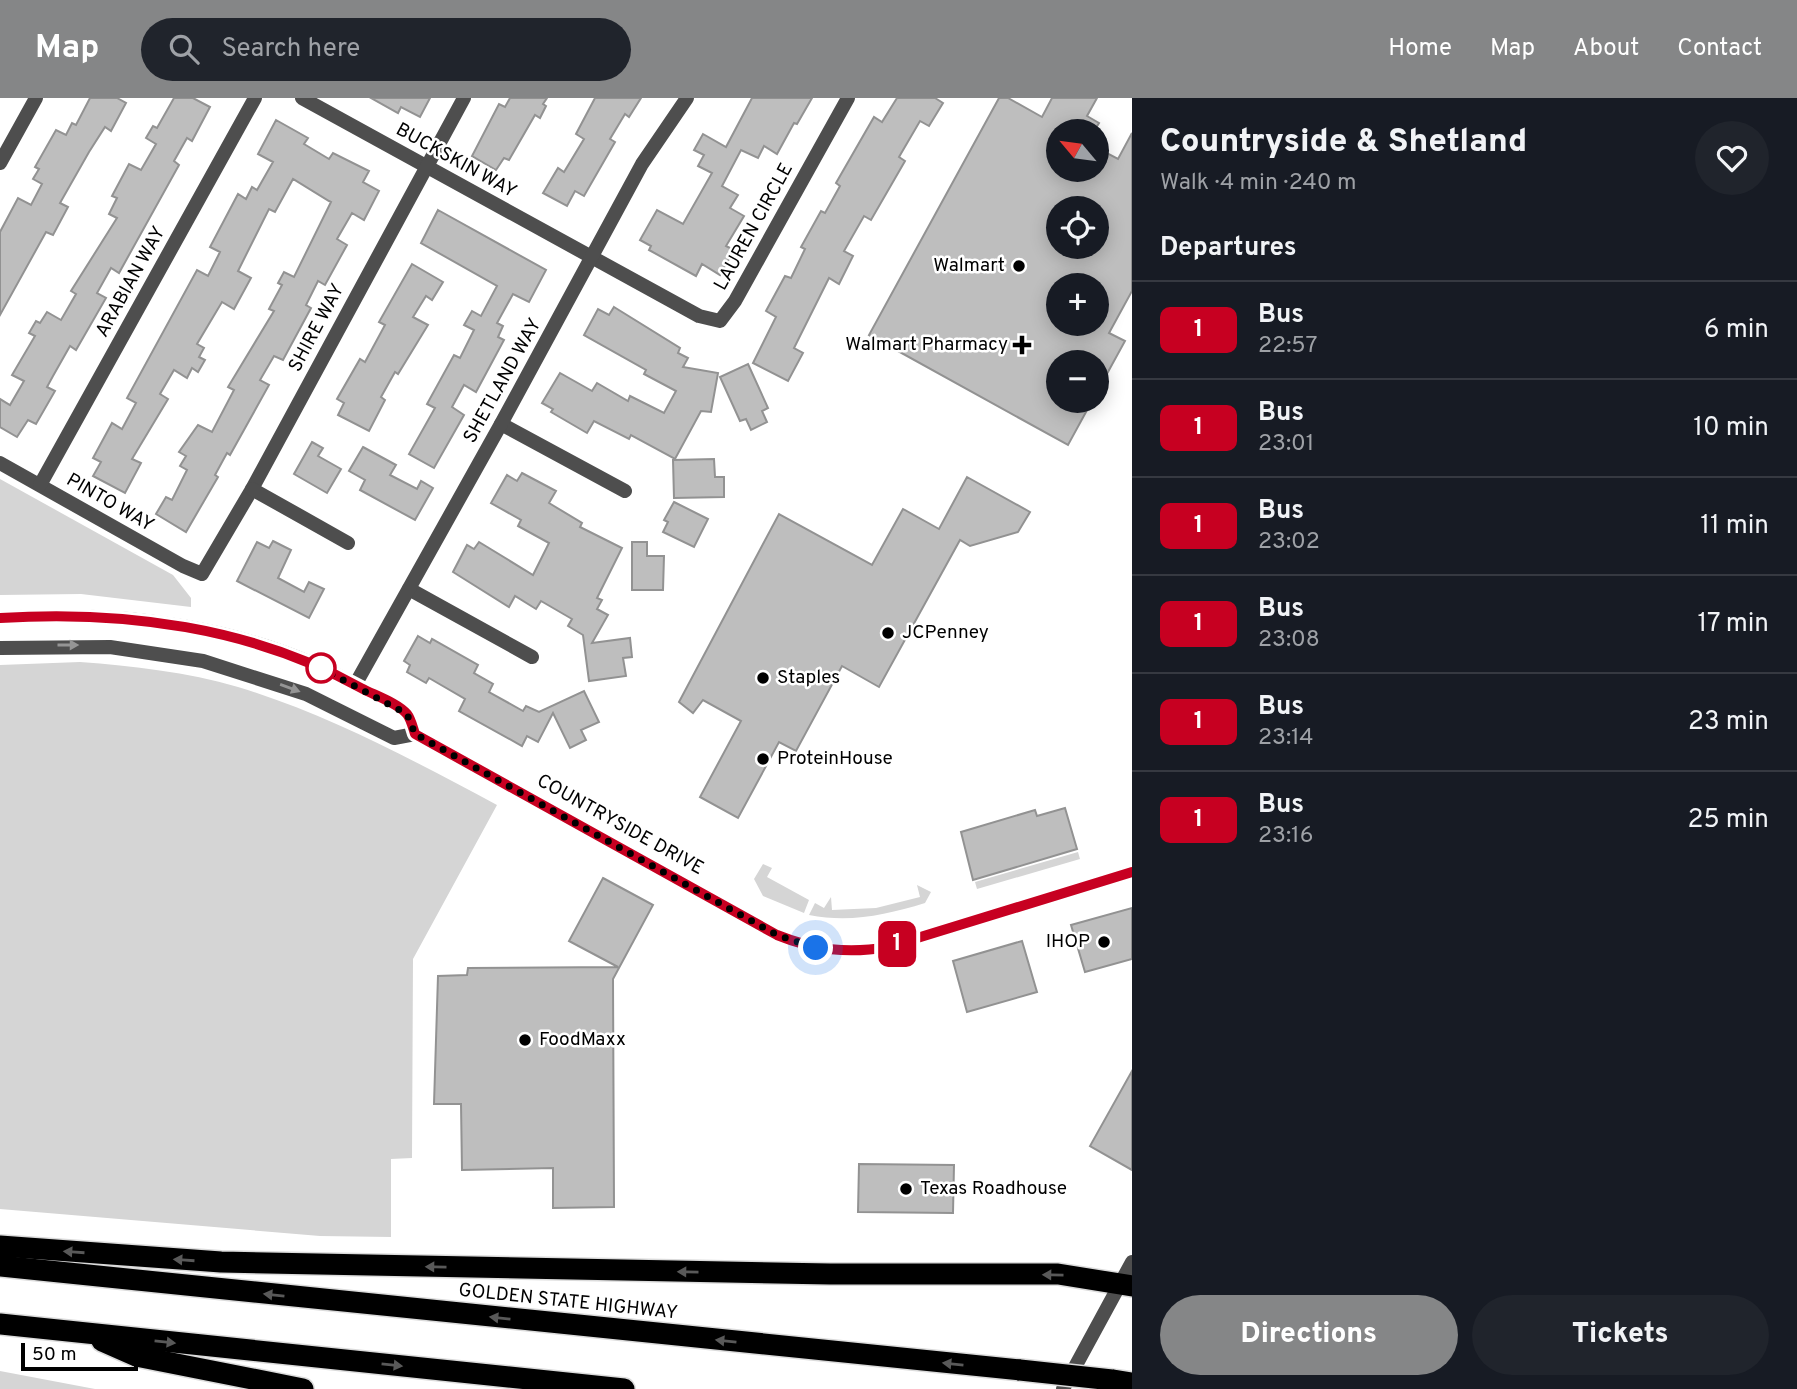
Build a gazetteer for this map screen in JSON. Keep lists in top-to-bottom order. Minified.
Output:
{"streets":{"highway":["GOLDEN STATE HIGHWAY"],"street":["BUCKSKIN WAY","LAUREN CIRCLE","ARABIAN WAY","SHIRE WAY","SHETLAND WAY","PINTO WAY","COUNTRYSIDE DRIVE"]},"crossings":[["BUCKSKIN WAY","LAUREN CIRCLE"],["BUCKSKIN WAY","SHIRE WAY"],["BUCKSKIN WAY","SHETLAND WAY"],["LAUREN CIRCLE","SHETLAND WAY"],["ARABIAN WAY","PINTO WAY"],["SHIRE WAY","PINTO WAY"],["SHETLAND WAY","COUNTRYSIDE DRIVE"]],"places":{"other":["Walmart","JCPenney","Staples","ProteinHouse","IHOP","FoodMaxx","Texas Roadhouse"],"health":["Walmart Pharmacy"]},"lines":["bus line 1"],"scale_bar":"50 m","north":"top left","page":{"header":"Map","search":"Search here","nav":["Home","Map","About","Contact"],"on_map":"1","heading":[["Countryside & Shetland","Walk · 4 min · 240 m"],"Departures"],"map_buttons":["+","−"],"list":[{"mark":"1","name":"Bus","note":"22:57","value":"6 min"},{"mark":"1","name":"Bus","note":"23:01","value":"10 min"},{"mark":"1","name":"Bus","note":"23:02","value":"11 min"},{"mark":"1","name":"Bus","note":"23:08","value":"17 min"},{"mark":"1","name":"Bus","note":"23:14","value":"23 min"},{"mark":"1","name":"Bus","note":"23:16","value":"25 min"}],"buttons":["Directions","Tickets"],"scale":"50 m"}}
